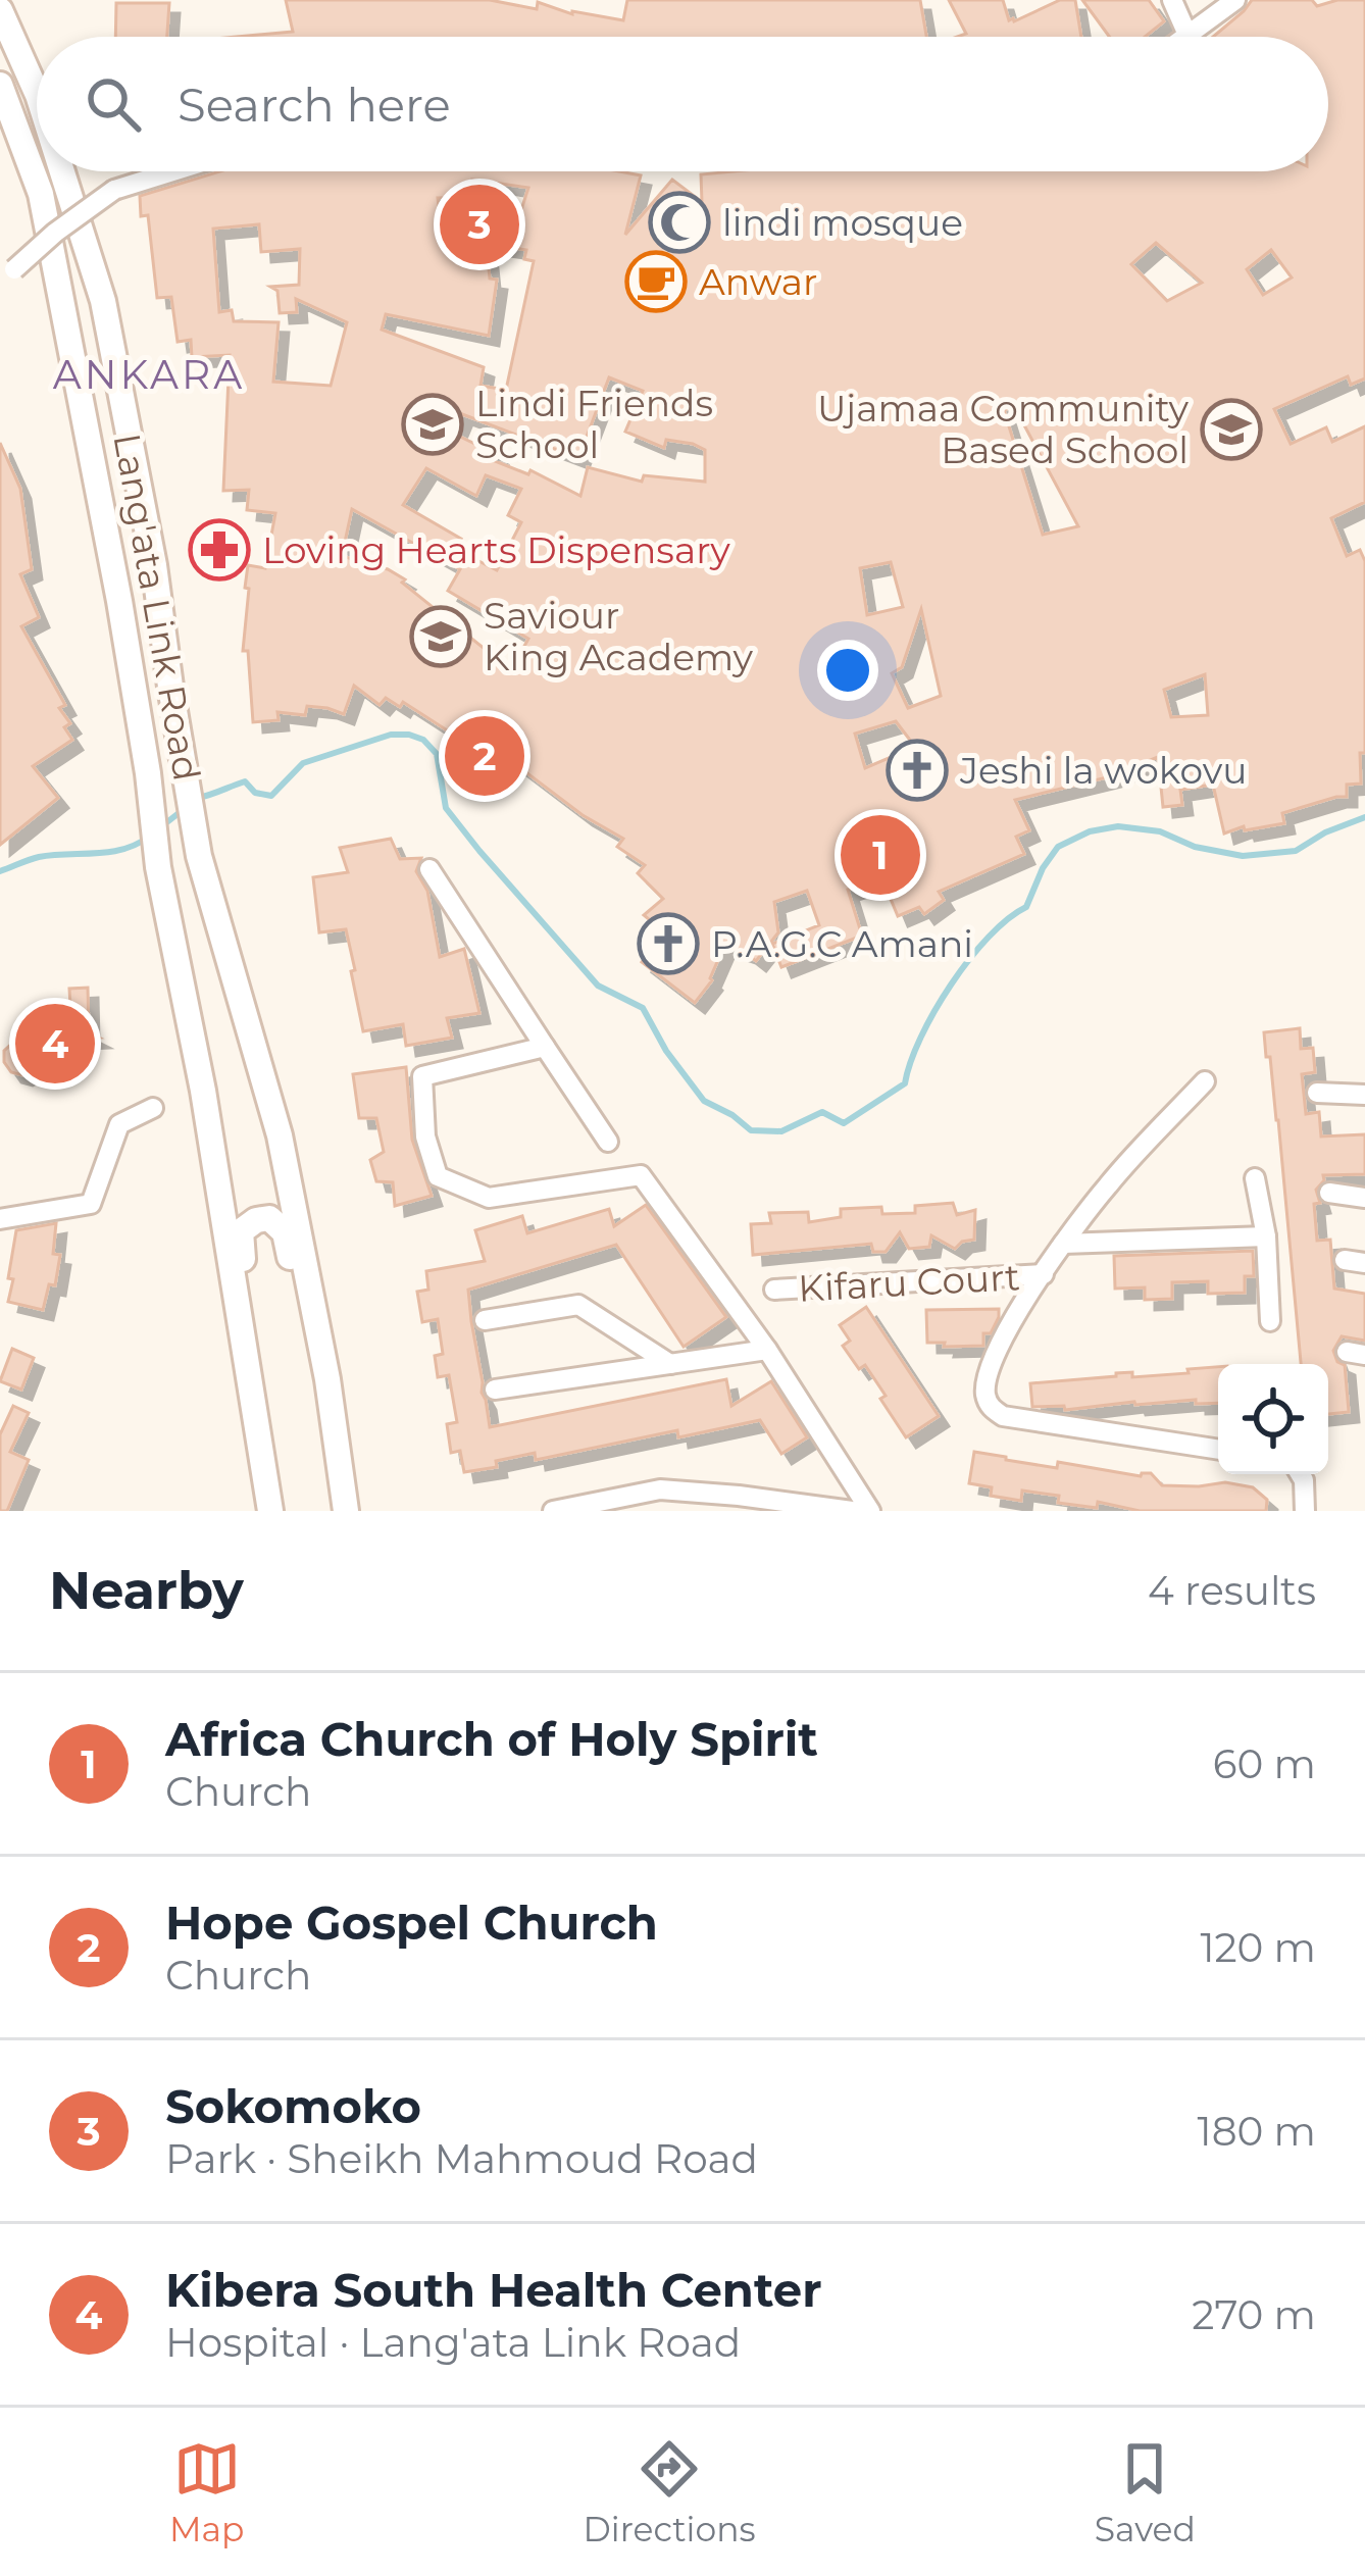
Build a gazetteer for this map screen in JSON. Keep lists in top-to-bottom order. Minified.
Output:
{"streets":{"main road":["Lang'ata Link Road"],"street":["Kifaru Court"]},"districts":["ANKARA"],"places":{"mosque":["lindi mosque"],"cafe":["Anwar"],"school or university":["Lindi Friends School","Ujamaa Community Based School","Saviour King Academy"],"pharmacy":["Loving Hearts Dispensary"],"church":["Jeshi la wokovu","P.A.G.C Amani"]},"page":{"search":"Search here","pins":["3","2","1","4"],"heading":["Nearby","4 results"],"list":[{"mark":"1","name":"Africa Church of Holy Spirit","note":"Church","value":"60 m"},{"mark":"2","name":"Hope Gospel Church","note":"Church","value":"120 m"},{"mark":"3","name":"Sokomoko","note":"Park · Sheikh Mahmoud Road","value":"180 m"},{"mark":"4","name":"Kibera South Health Center","note":"Hospital · Lang'ata Link Road","value":"270 m"}],"nav":["Map","Directions","Saved"]}}
